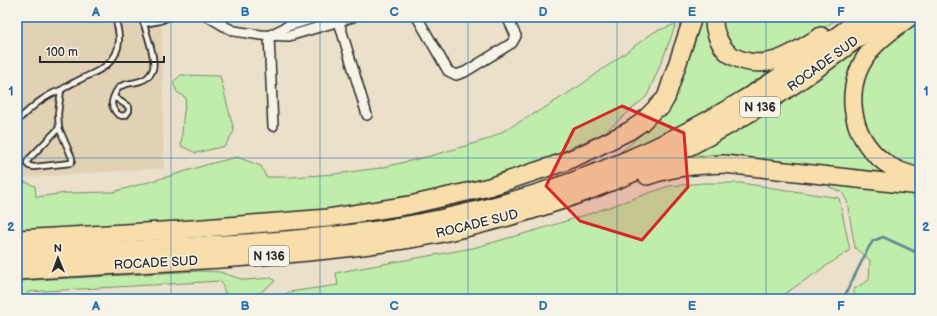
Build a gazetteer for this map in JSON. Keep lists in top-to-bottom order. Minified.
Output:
{"streets":{"highway":["ROCADE SUD","N 136"]},"scale_bar":"100 m","north":"top","grid":{"columns":["A","B","C","D","E","F"],"rows":["1","2"]}}
